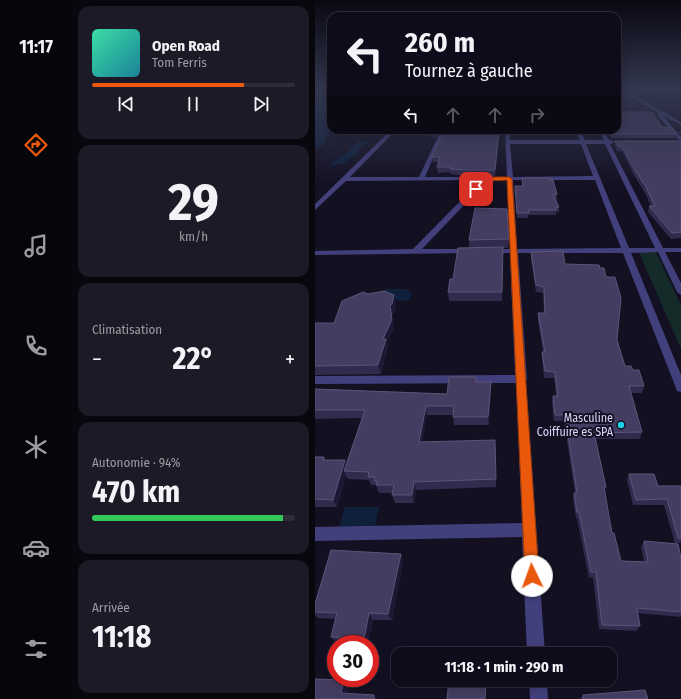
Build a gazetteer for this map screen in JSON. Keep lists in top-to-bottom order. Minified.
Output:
{"places":["Masculine Coiffuire es SPA"],"page":{"tabs":"11:17","turn":["260 m","Tournez à gauche"],"song":["Open Road","Tom Ferris"],"tile":[["29","km/h"],"Climatisation",["Autonomie · 94%","470 km"],["Arrivée","11:18"]],"heat":["−","22°","+"],"limit":"30","trip":"11:18 · 1 min · 290 m"}}
